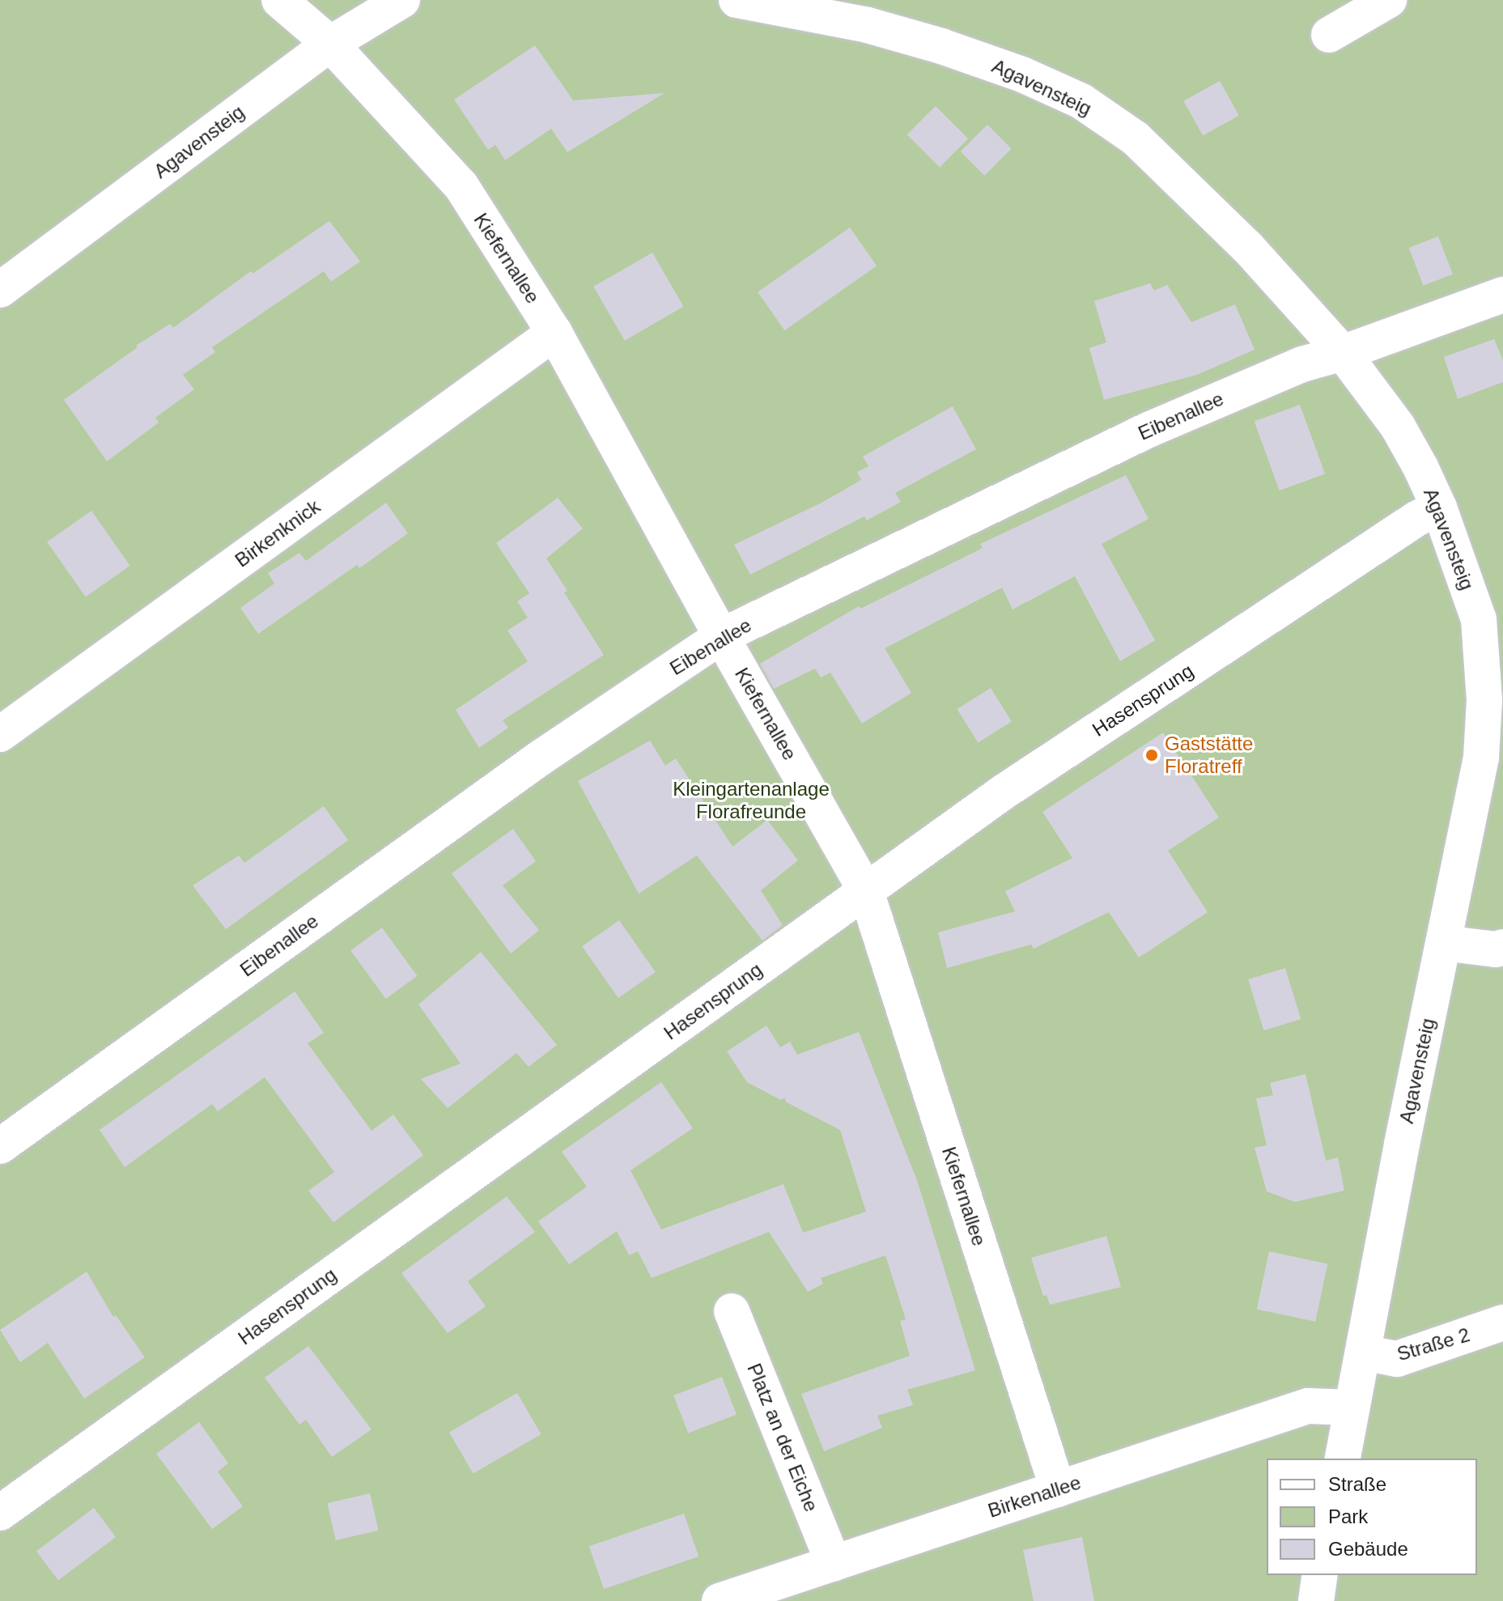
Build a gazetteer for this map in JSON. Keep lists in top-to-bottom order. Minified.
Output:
{"streets":{"lane":["Agavensteig","Kiefernallee","Eibenallee","Birkenknick","Hasensprung","Straße 2","Platz an der Eiche","Birkenallee"]},"crossings":[["Agavensteig","Kiefernallee"],["Agavensteig","Eibenallee"],["Agavensteig","Hasensprung"],["Agavensteig","Straße 2"],["Agavensteig","Birkenallee"],["Kiefernallee","Eibenallee"],["Kiefernallee","Birkenknick"],["Kiefernallee","Hasensprung"],["Kiefernallee","Birkenallee"],["Platz an der Eiche","Birkenallee"]],"parks":["Kleingartenanlage Florafreunde"],"places":["Gaststätte Floratreff"],"legend":["Straße","Park","Gebäude"]}
